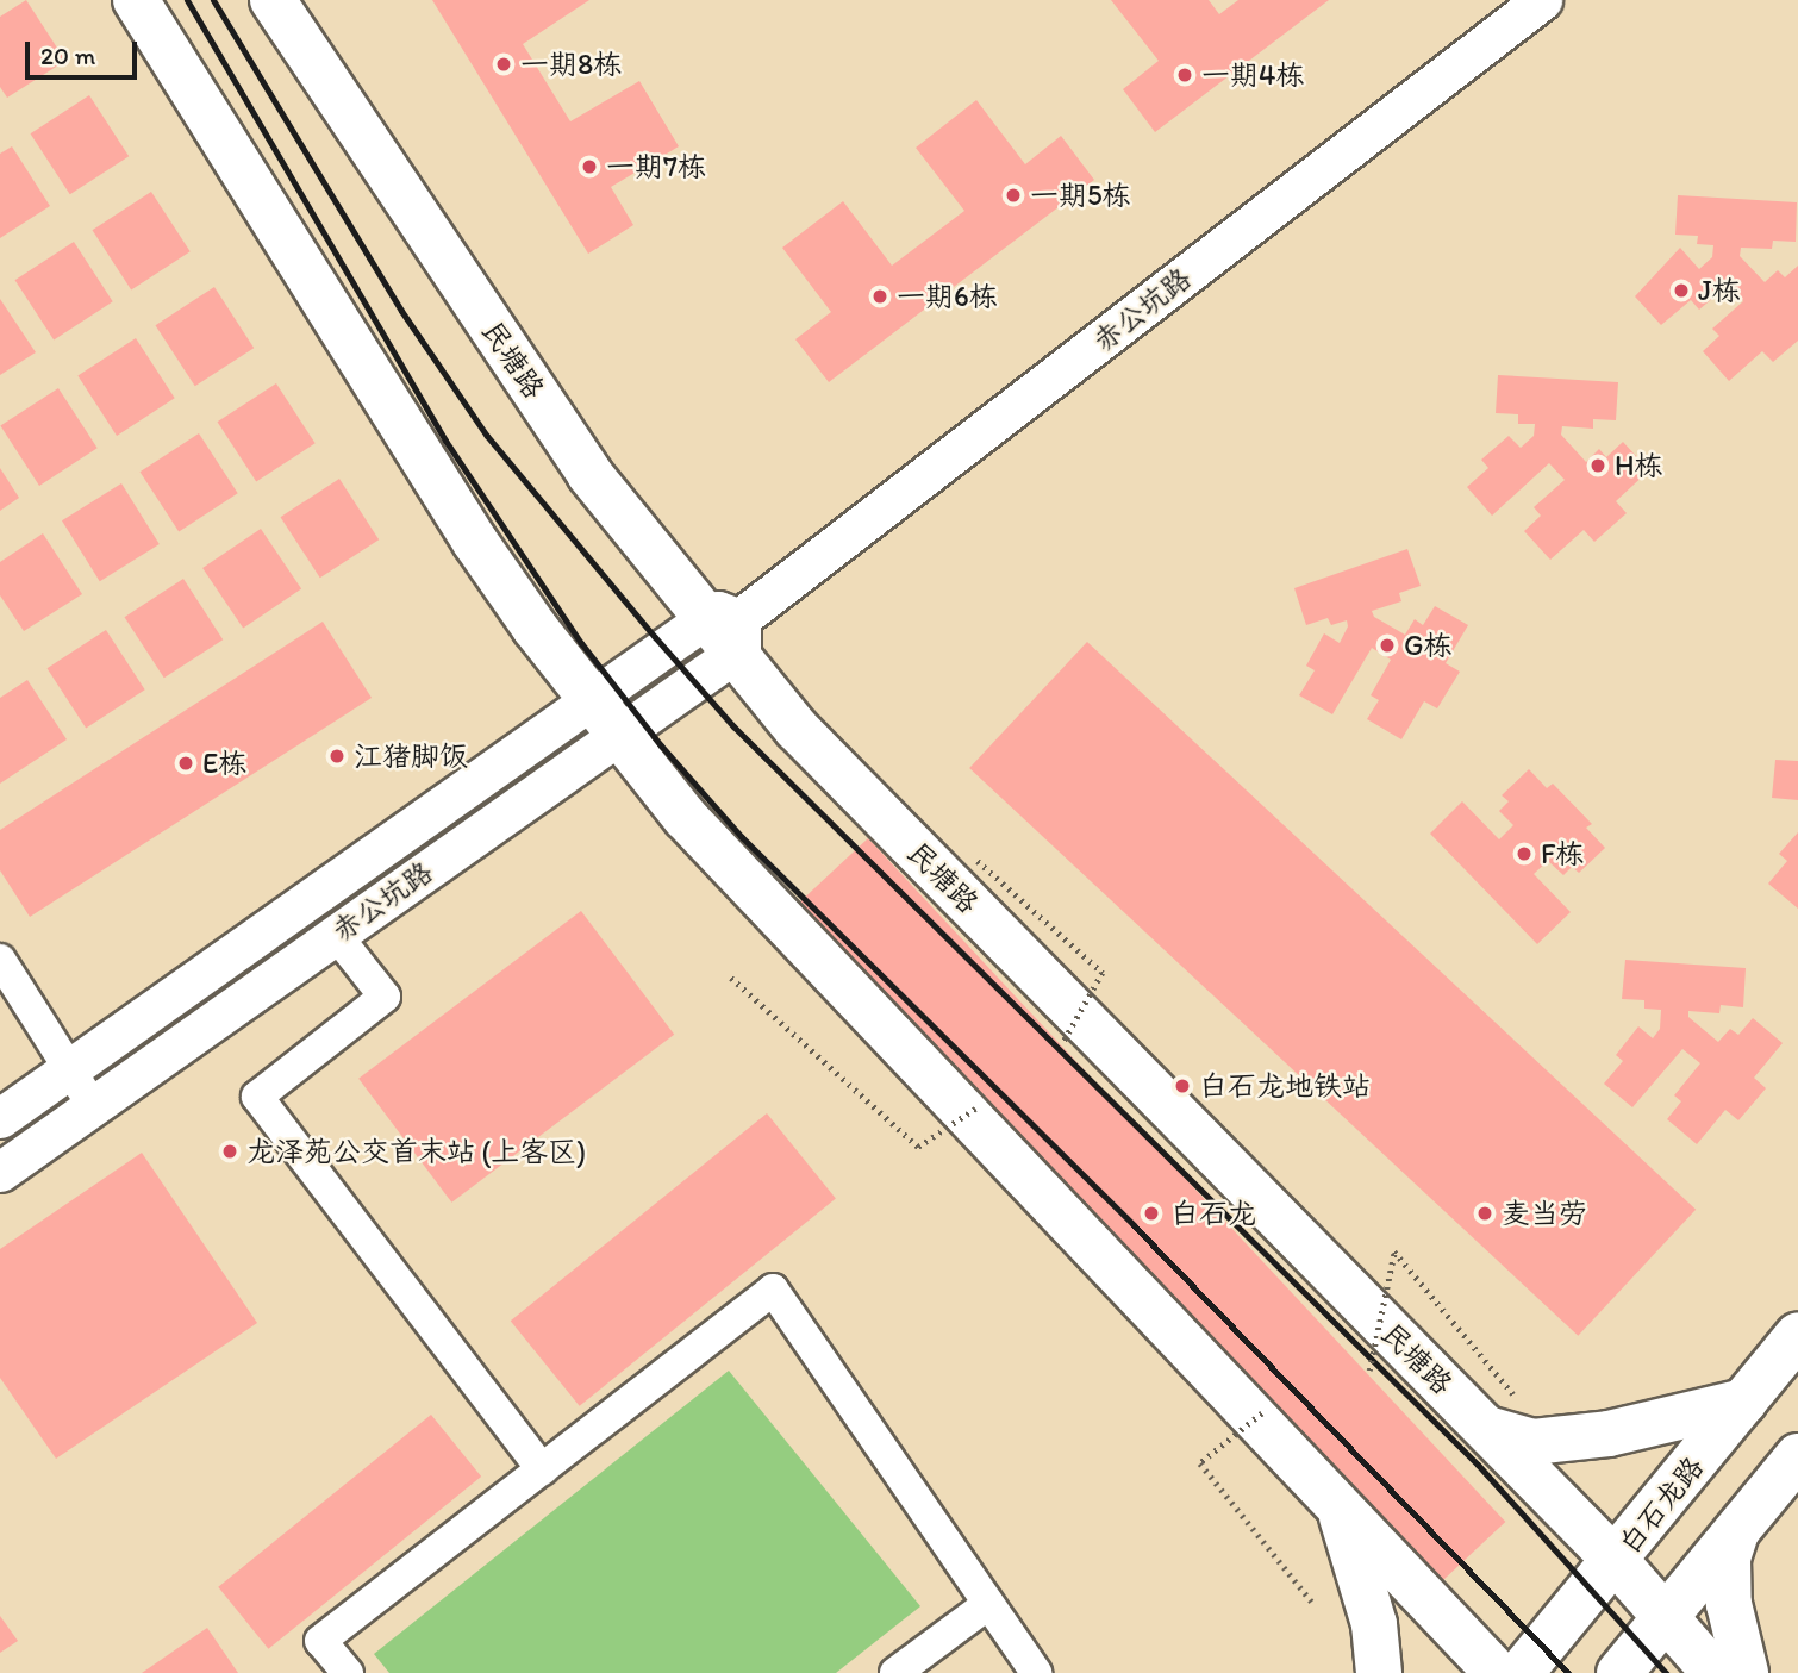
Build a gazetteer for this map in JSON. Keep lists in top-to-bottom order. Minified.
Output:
{"streets":{"main road":["民塘路","白石龙路"],"street":["赤公坑路"]},"crossings":[["赤公坑路","民塘路"],["民塘路","白石龙路"]],"places":["一期8栋","一期4栋","一期7栋","一期5栋","J栋","一期6栋","H栋","G栋","江猪脚饭","E栋","F栋","白石龙地铁站","龙泽苑公交首末站 (上客区)","白石龙","麦当劳"],"scale_bar":"20 m"}
